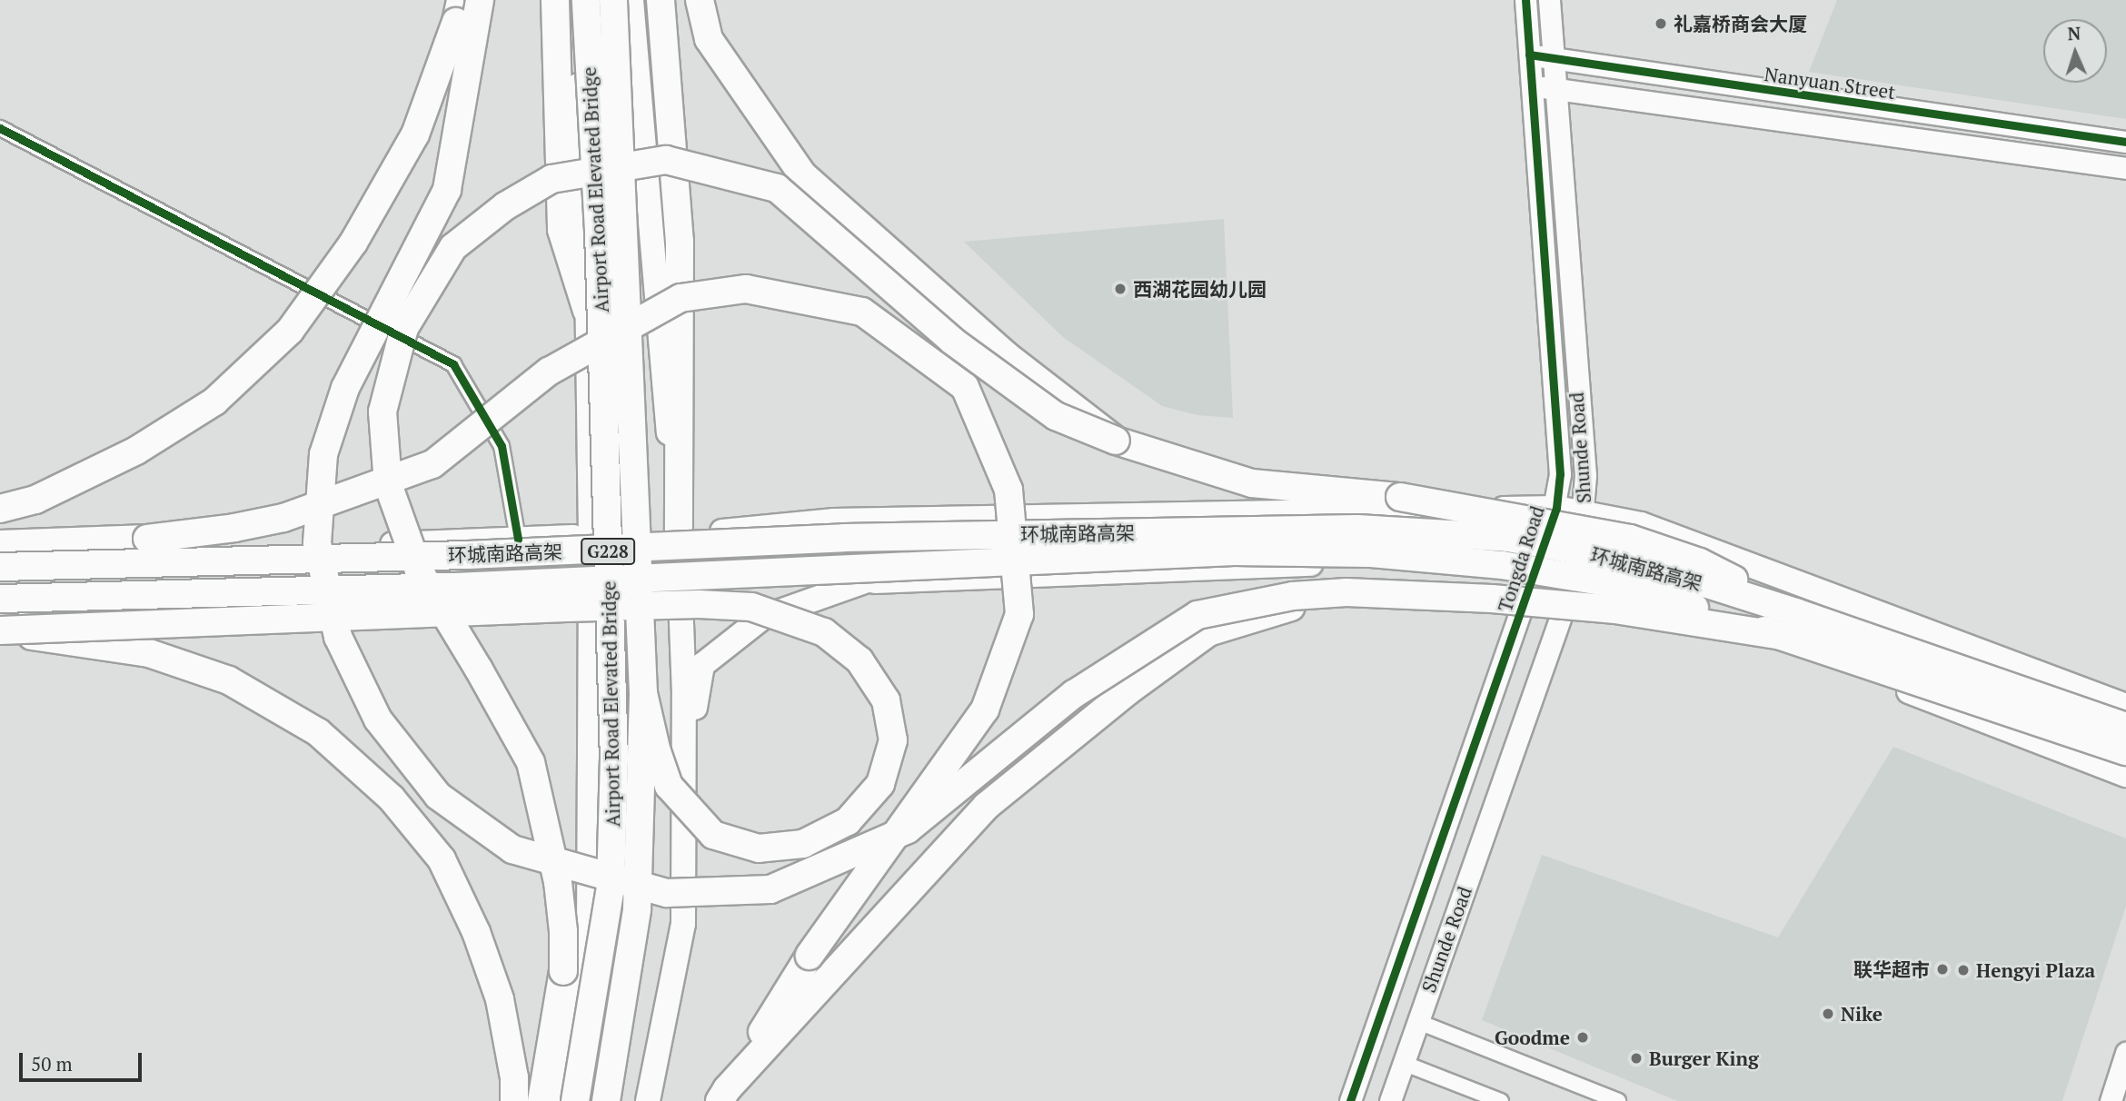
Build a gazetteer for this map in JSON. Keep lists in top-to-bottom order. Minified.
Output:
{"streets":{"highway":["Airport Road Elevated Bridge","环城南路高架","G228"],"street":["Nanyuan Street","Shunde Road","Tongda Road"]},"crossings":[["Nanyuan Street","Shunde Road"],["Nanyuan Street","Tongda Road"]],"places":["礼嘉桥商会大厦","西湖花园幼儿园","联华超市","Hengyi Plaza","Nike","Goodme","Burger King"],"scale_bar":"50 m","north":"top"}
